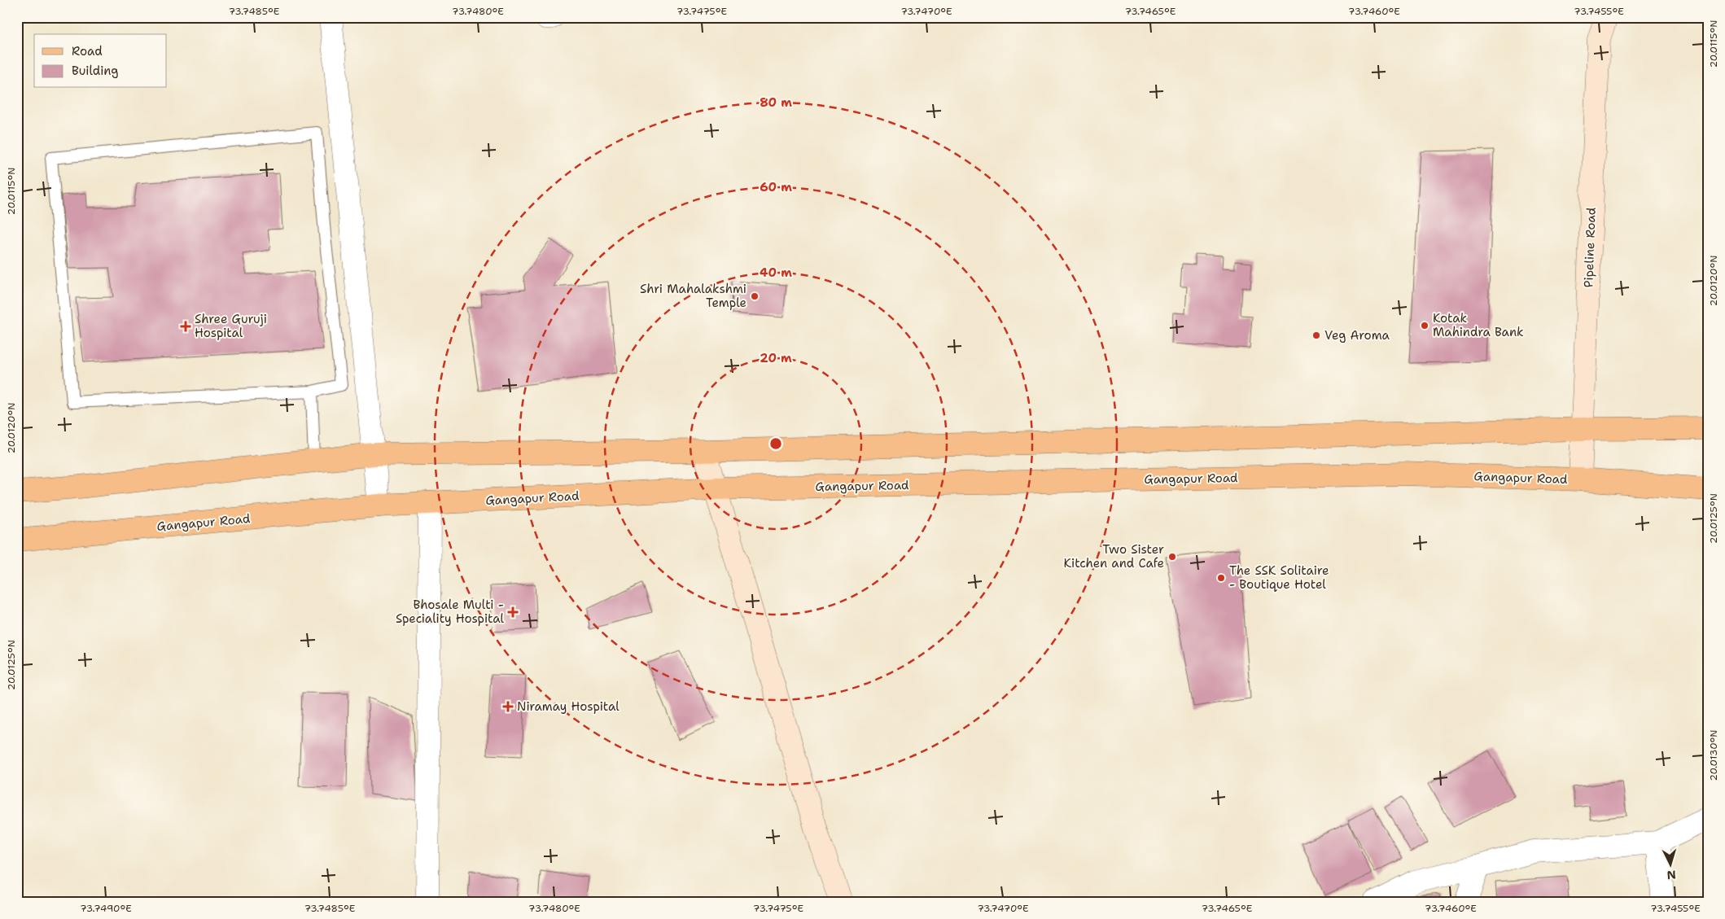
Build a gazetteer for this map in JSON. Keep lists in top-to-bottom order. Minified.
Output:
{"streets":{"main road":["Gangapur Road"],"street":["Pipeline Road"]},"crossings":[["Pipeline Road","Gangapur Road"]],"places":{"other":["Shri Mahalakshmi Temple","Kotak Mahindra Bank","Veg Aroma","Two Sister Kitchen and Cafe","The SSK Solitaire - Boutique Hotel"],"health":["Shree Guruji Hospital","Bhosale Multi - Speciality Hospital","Niramay Hospital"]},"legend":["Road","Building"],"north":"bottom","coordinates":["73.7485°E","73.7480°E","73.7475°E","73.7470°E","73.7465°E","73.7460°E","73.7455°E","20.0115°N","20.0120°N","20.0125°N","20.0130°N","73.7490°E"],"rings":["80 m","60 m","40 m","20 m"]}
